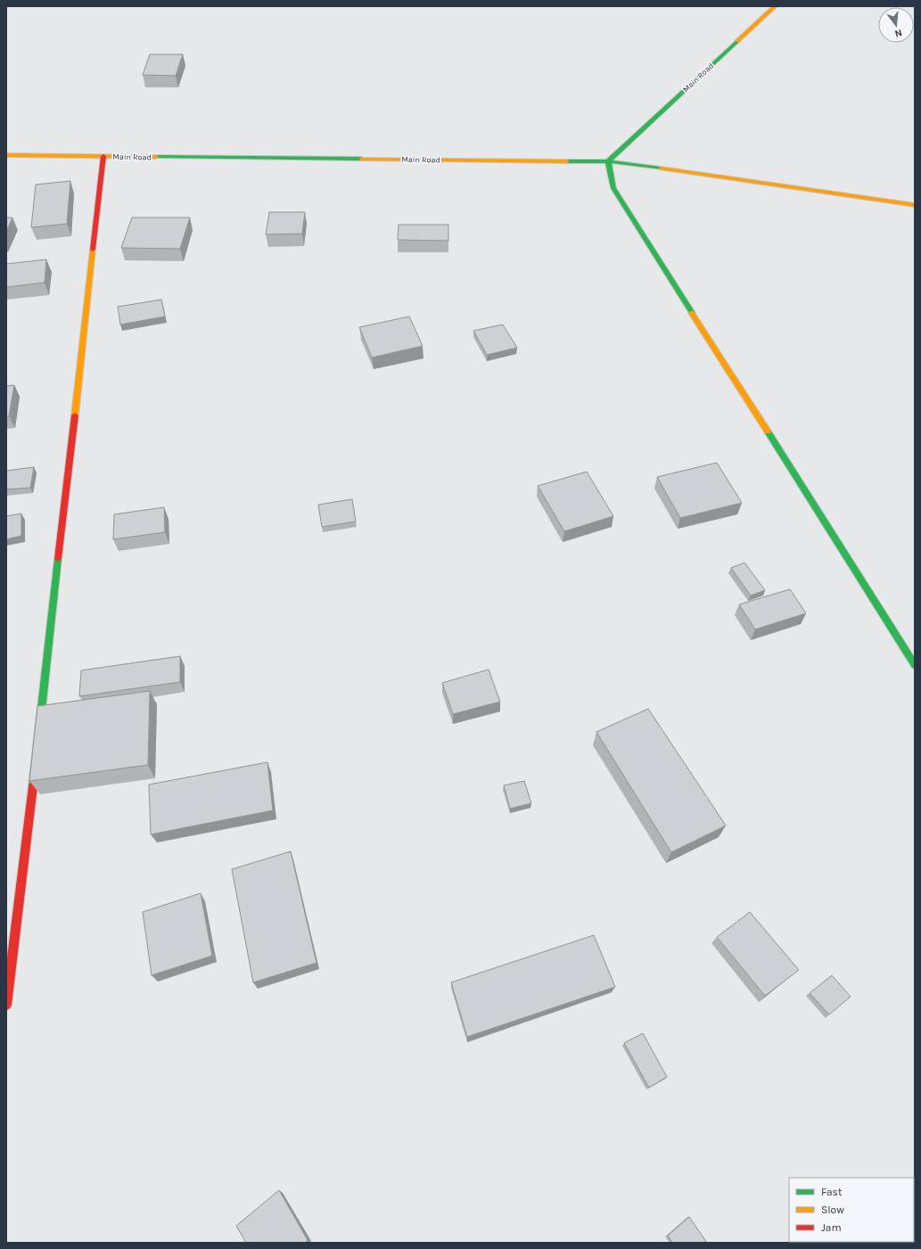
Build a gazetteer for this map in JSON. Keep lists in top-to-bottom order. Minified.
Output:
{"streets":{"main road":["Main Road"]},"legend":["Fast","Slow","Jam"],"north":"bottom"}
